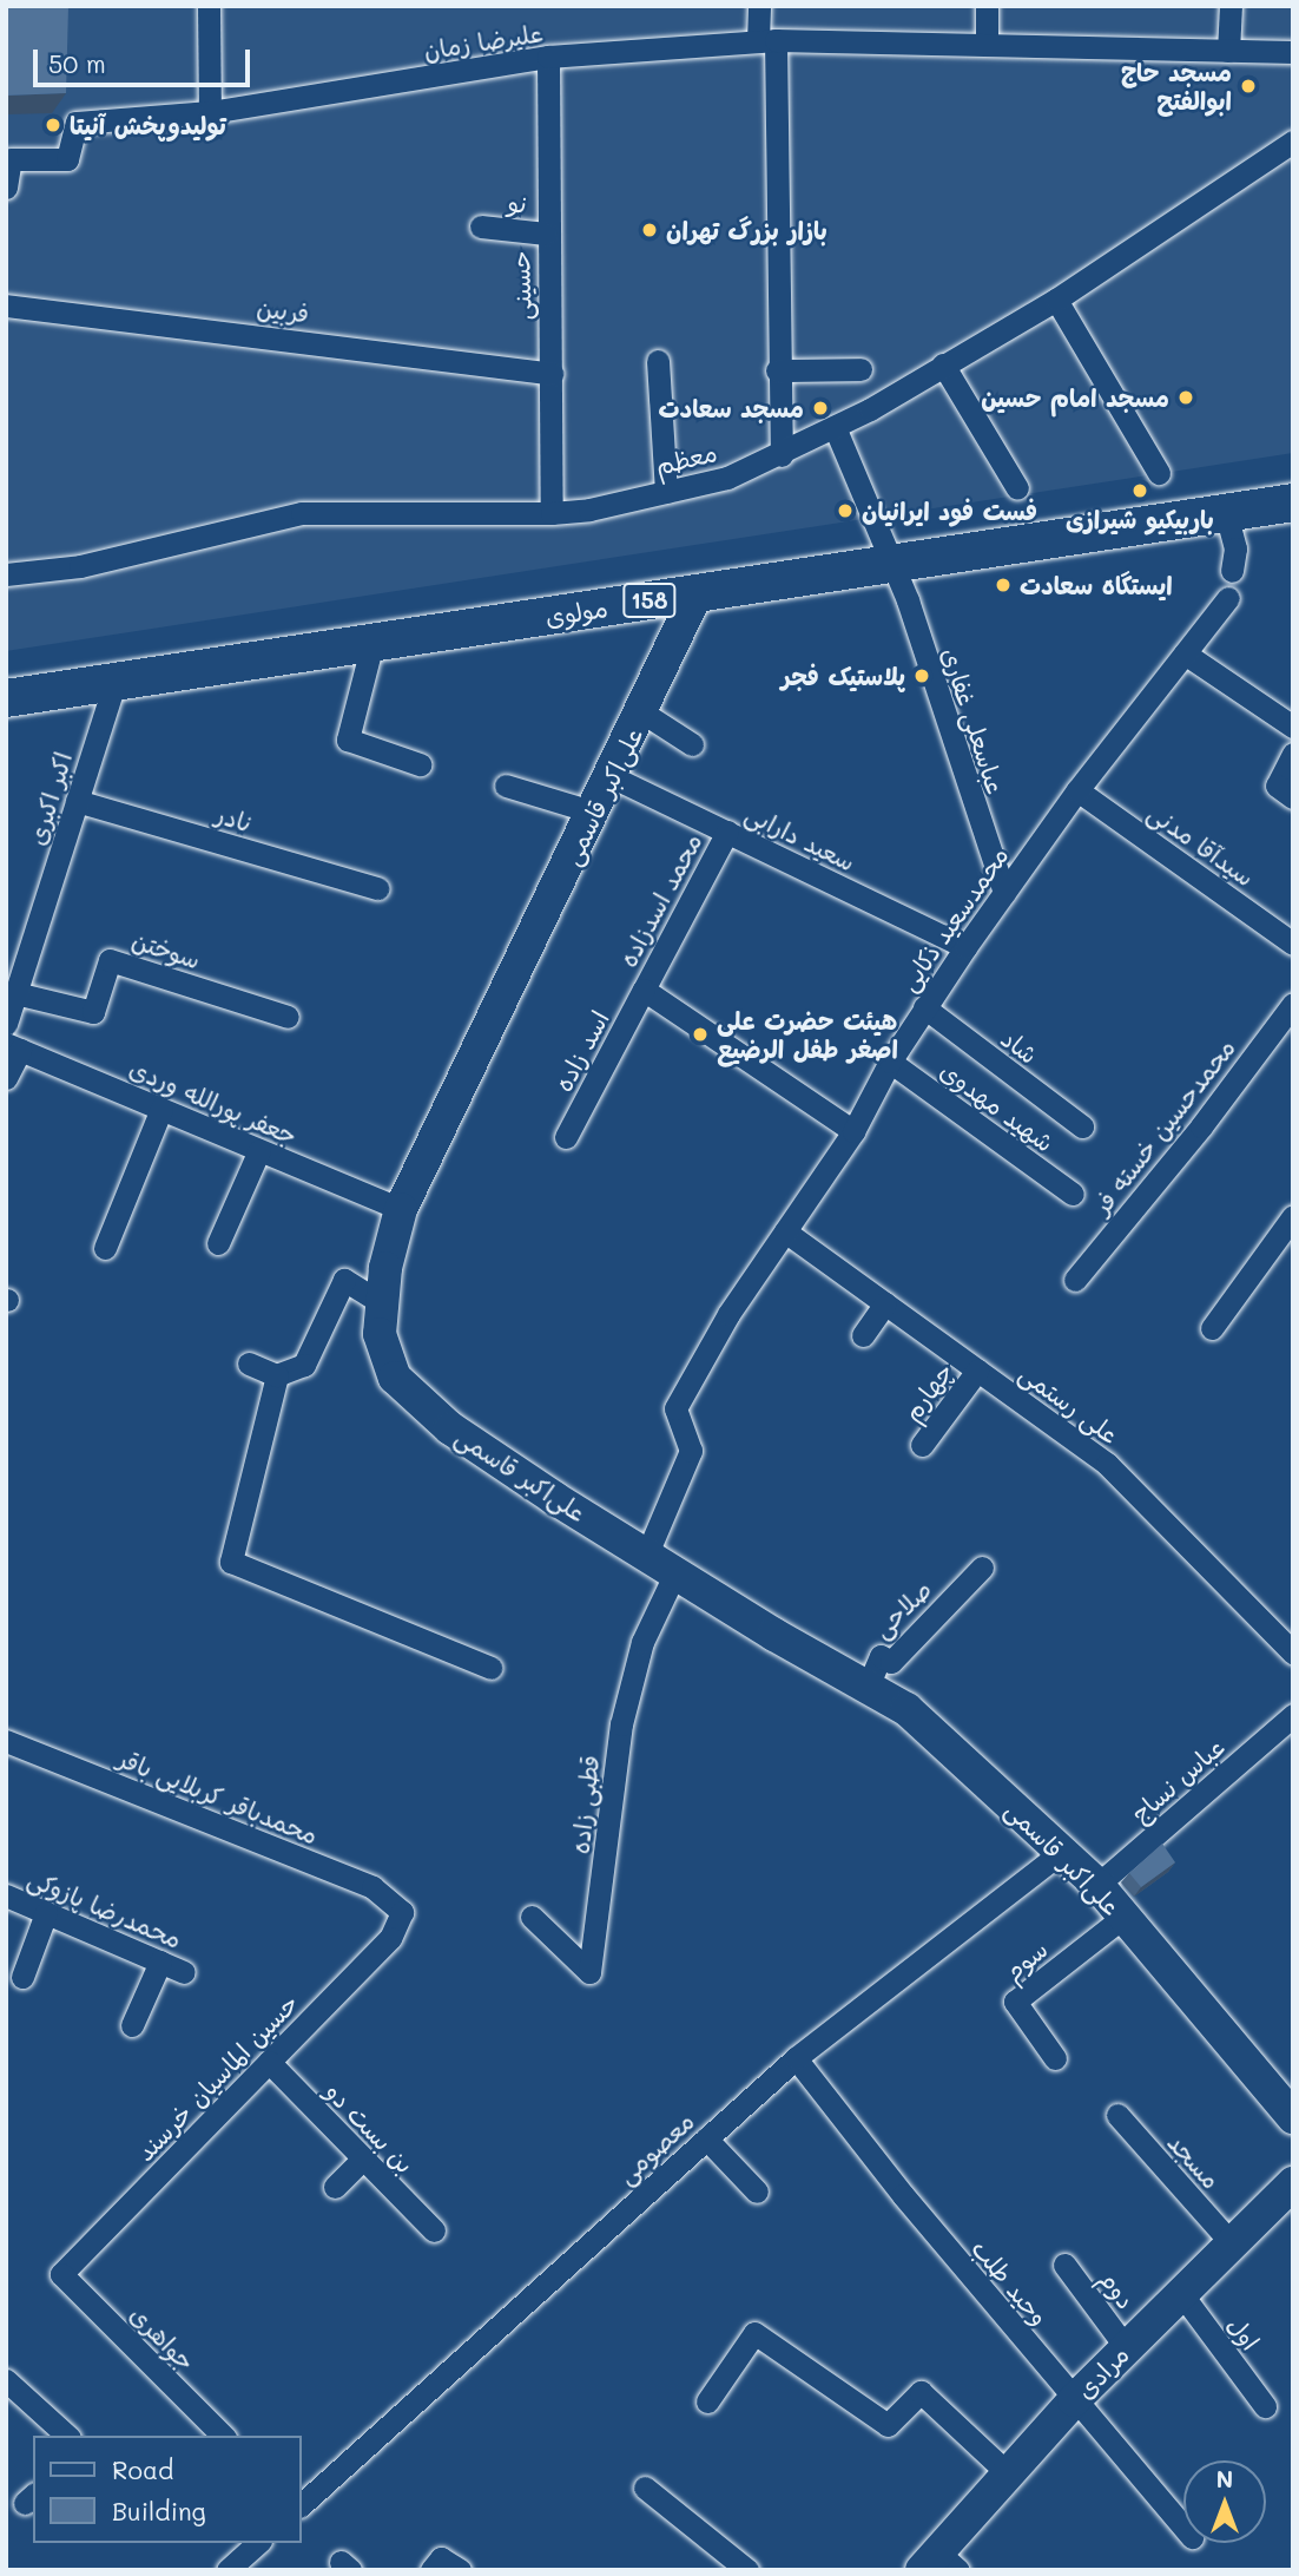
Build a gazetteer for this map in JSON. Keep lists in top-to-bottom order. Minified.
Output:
{"streets":{"main road":["158","مولوی"],"street":["علیرضا زمان","نو","حسینی","فربین","معظم","عباسعلی غفاری","علی‌اکبر قاسمی","اکبر اکبری","نادر","سعید دارابی","سیدآقا مدنی","محمد اسدزاده","محمدسعید ذکایی","سوختن","شاد","اسد زاده","جعفر پورالله وردی","شهید مهدوی","محمدحسین خسته فر","چهارم","علی رستمی","صلاحی","عباس نساج","محمدباقر کربلایی باقر","قطبی زاده","محمدرضا پازوکی","سوم","حسین الماسیان خرسند","بن بست دو","معصومی","مسجد","وحید طلب","دوم","اول","جواهری","مرادی"]},"crossings":[["علیرضا زمان","حسینی"],["نو","حسینی"],["حسینی","فربین"],["حسینی","معظم"],["معظم","عباسعلی غفاری"],["مولوی","عباسعلی غفاری"],["مولوی","علی‌اکبر قاسمی"],["مولوی","اکبر اکبری"],["عباسعلی غفاری","محمدسعید ذکایی"],["علی‌اکبر قاسمی","سعید دارابی"],["علی‌اکبر قاسمی","محمدسعید ذکایی"],["علی‌اکبر قاسمی","جعفر پورالله وردی"],["علی‌اکبر قاسمی","صلاحی"],["علی‌اکبر قاسمی","عباس نساج"],["علی‌اکبر قاسمی","قطبی زاده"],["علی‌اکبر قاسمی","سوم"],["علی‌اکبر قاسمی","معصومی"],["اکبر اکبری","نادر"],["اکبر اکبری","سوختن"],["سعید دارابی","محمد اسدزاده"],["سعید دارابی","محمدسعید ذکایی"],["سیدآقا مدنی","محمدسعید ذکایی"],["محمد اسدزاده","محمدسعید ذکایی"],["محمد اسدزاده","اسد زاده"],["محمدسعید ذکایی","شاد"],["محمدسعید ذکایی","شهید مهدوی"],["محمدسعید ذکایی","علی رستمی"],["چهارم","علی رستمی"],["محمدباقر کربلایی باقر","حسین الماسیان خرسند"],["حسین الماسیان خرسند","بن بست دو"],["حسین الماسیان خرسند","جواهری"],["معصومی","وحید طلب"],["مسجد","مرادی"],["وحید طلب","مرادی"],["دوم","مرادی"],["اول","مرادی"]],"places":["مسجد حاج ابوالفتح","تولیدوپخش آنیتا","بازار بزرگ تهران","مسجد امام حسین","مسجد سعادت","باربیکیو شیرازی","فست فود ایرانیان","ایستگاه سعادت","پلاستیک فجر","هیئت حضرت علی اصغر طفل الرضیع"],"legend":["Road","Building"],"scale_bar":"50 m","north":"top"}
